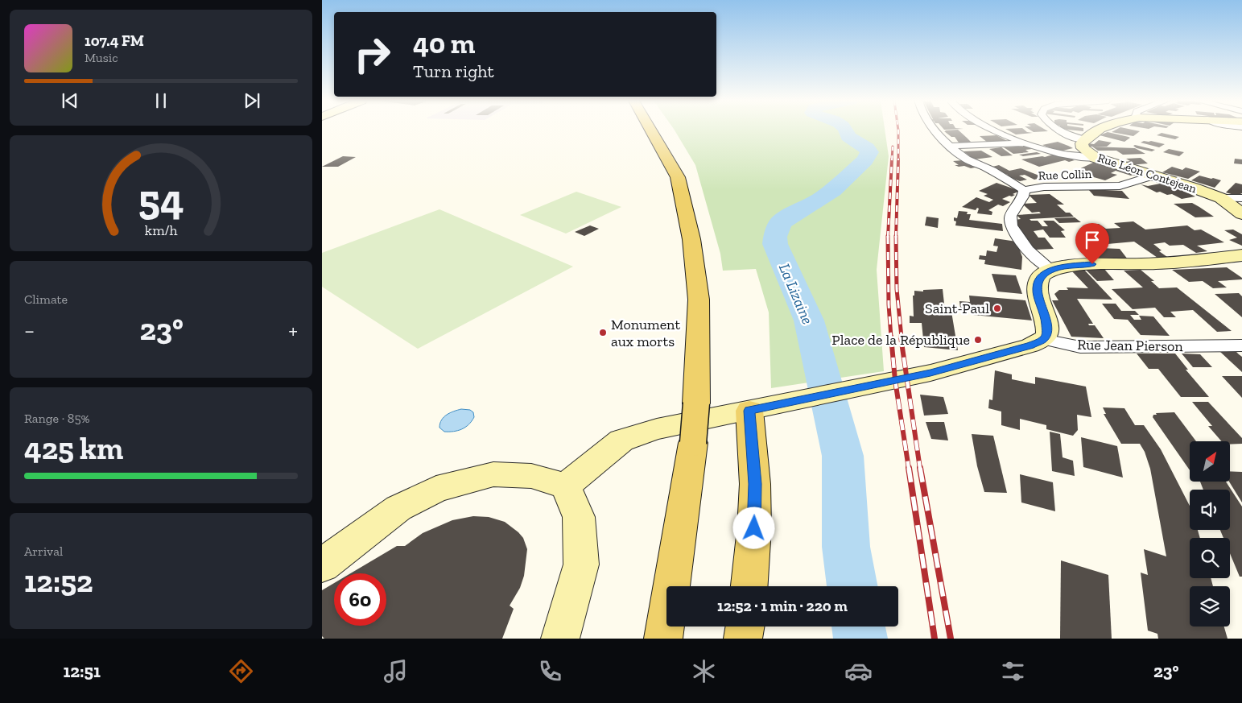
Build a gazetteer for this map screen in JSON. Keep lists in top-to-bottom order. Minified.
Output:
{"streets":{"street":["Rue Léon Contejean","Rue Collin","Rue Jean Pierson"]},"crossings":[["Rue Léon Contejean","Rue Collin"]],"water":["La Lizaine"],"places":["Saint-Paul","Monument aux morts","Place de la République"],"north":"top right","page":{"turn":["40 m","Turn right"],"song":["107.4 FM","Music"],"tile":["Climate",["Range · 85%","425 km"],["Arrival","12:52"]],"heat":["−","23°","+"],"limit":"60","trip":"12:52 · 1 min · 220 m","tabs":["12:51","23°"],"gauge":["54","km/h"]}}
